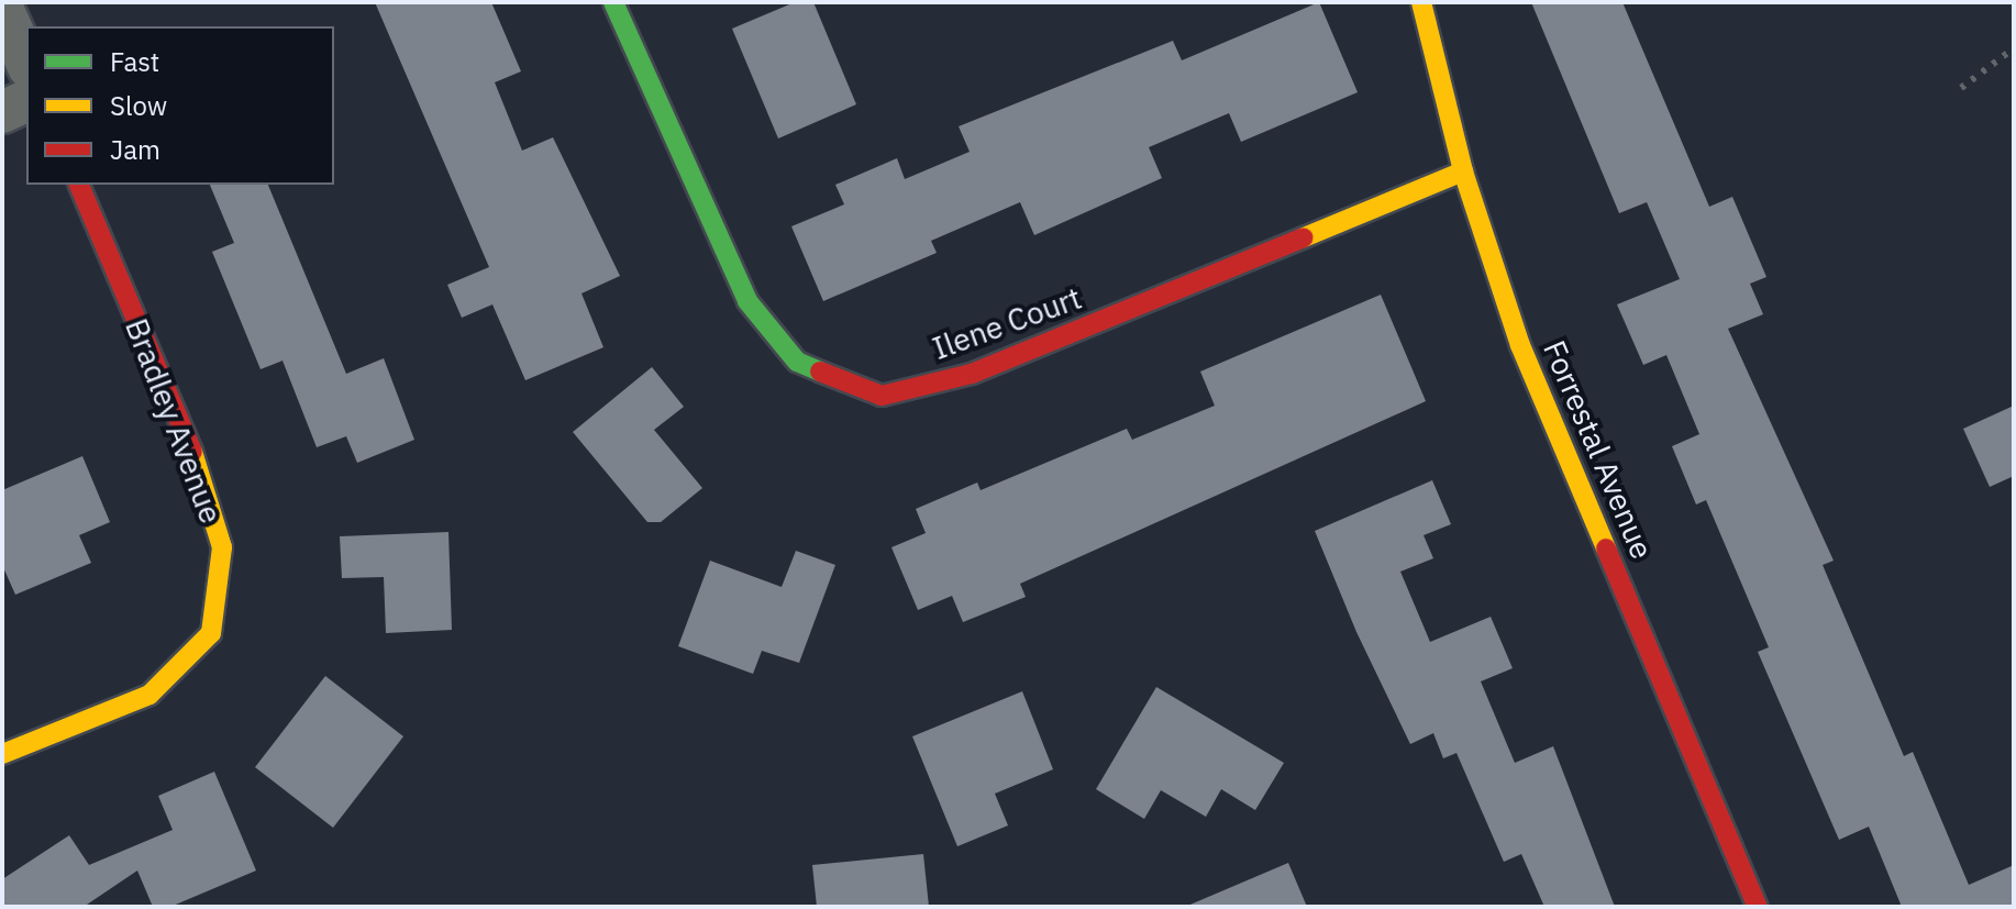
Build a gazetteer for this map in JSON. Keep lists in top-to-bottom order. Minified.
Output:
{"streets":{"street":["Ilene Court","Bradley Avenue","Forrestal Avenue"]},"crossings":[["Ilene Court","Forrestal Avenue"]],"legend":["Fast","Slow","Jam"]}
